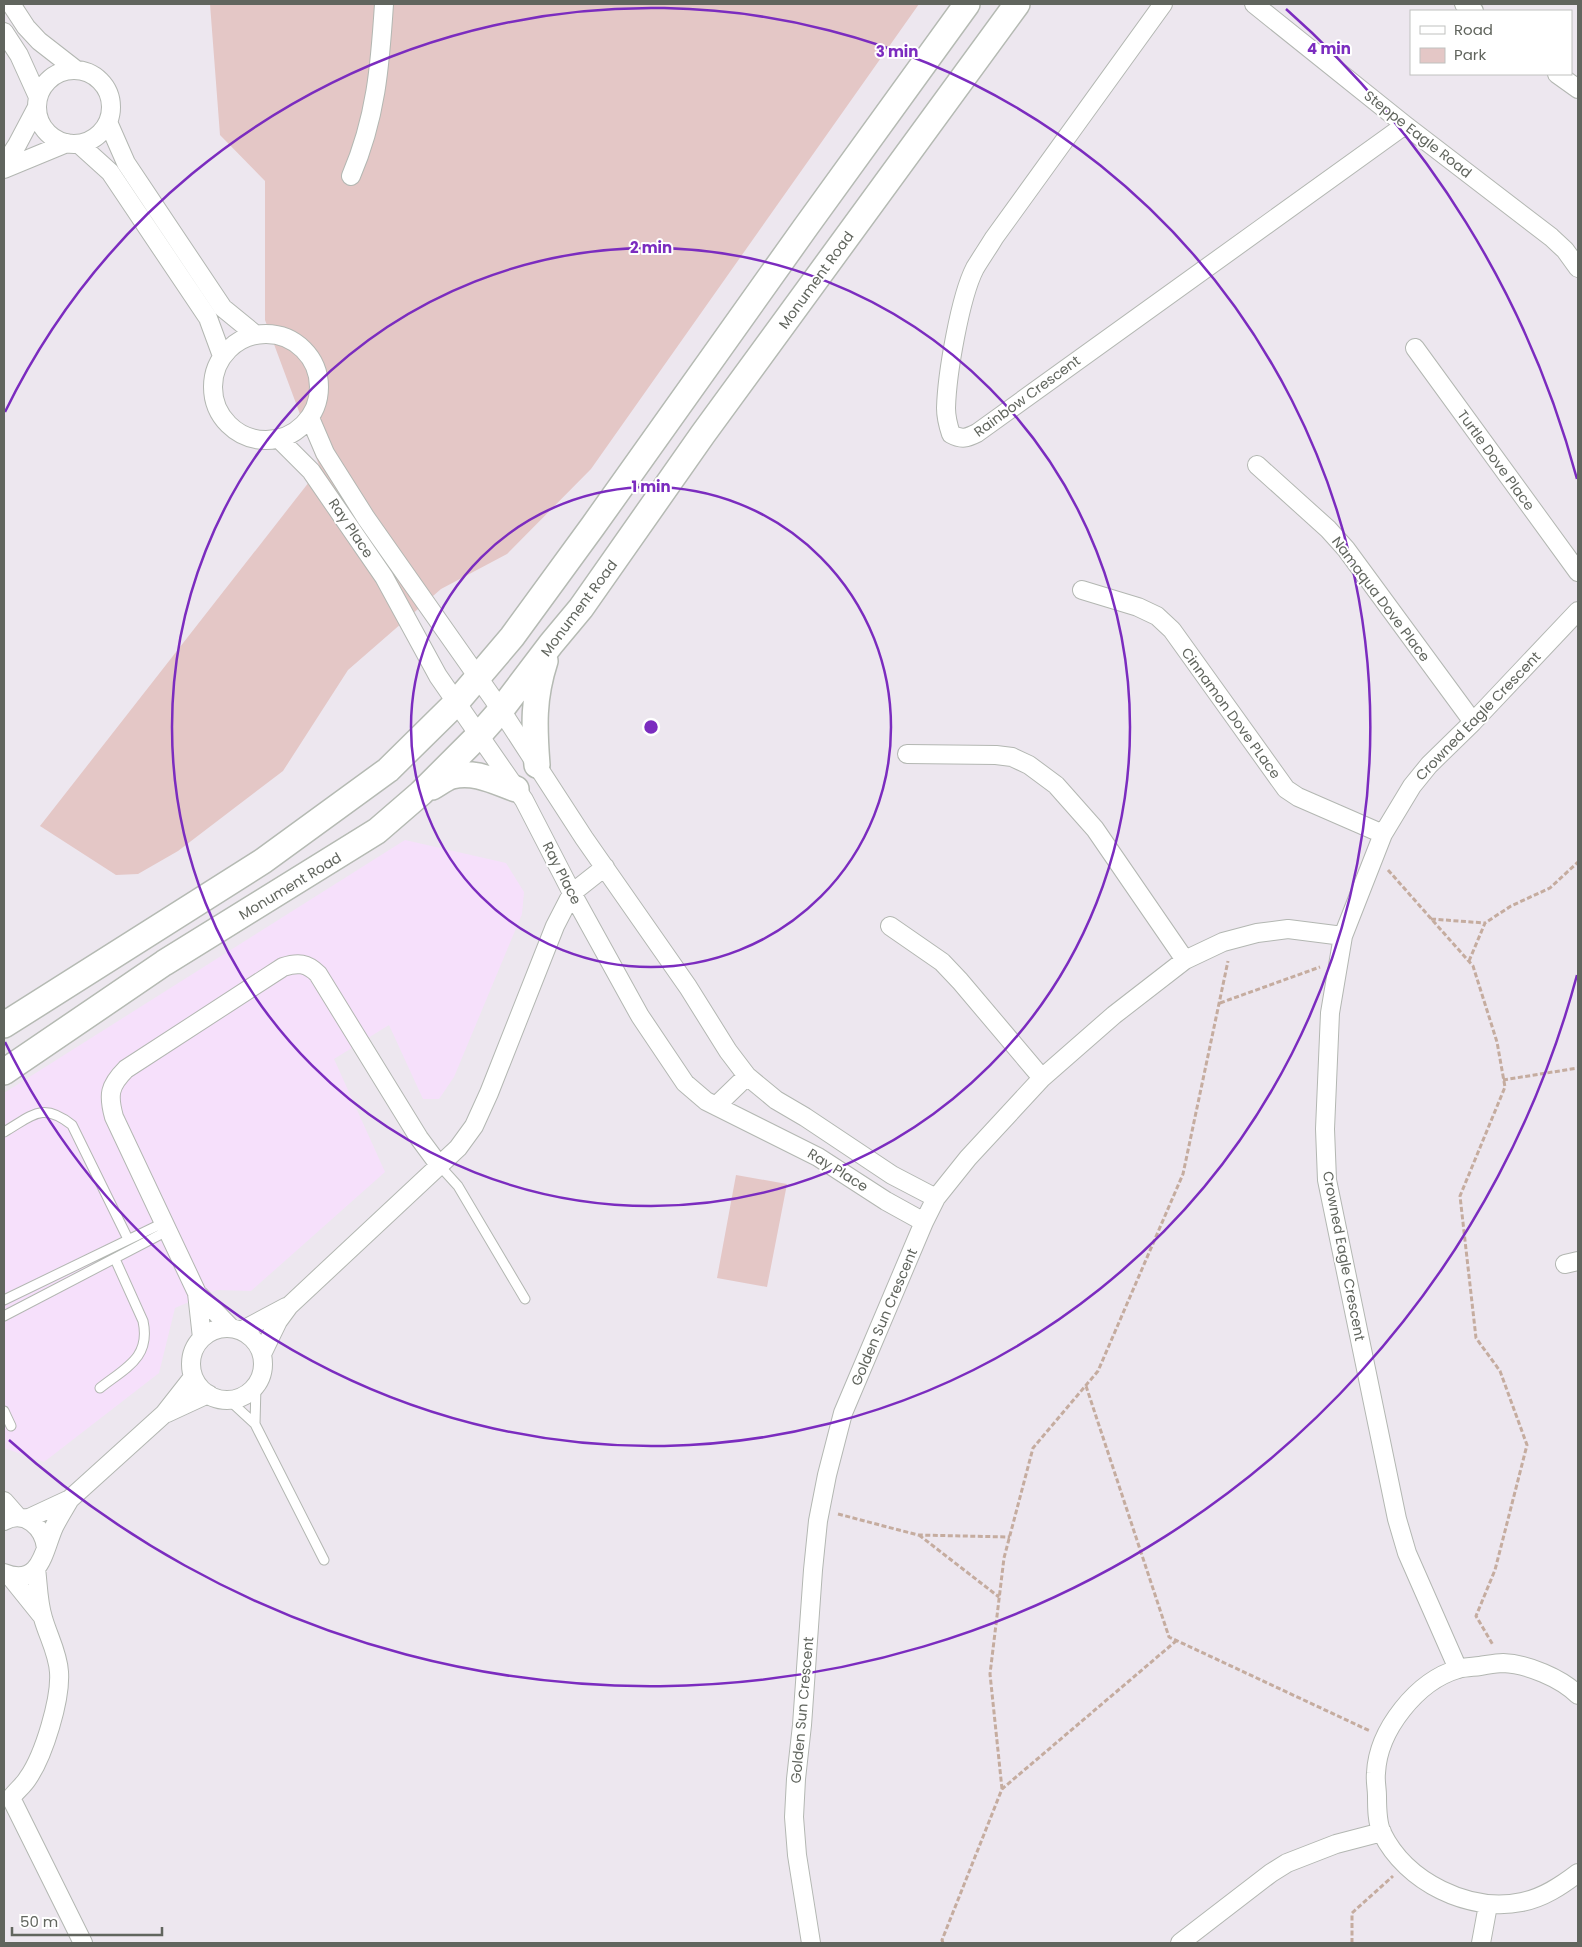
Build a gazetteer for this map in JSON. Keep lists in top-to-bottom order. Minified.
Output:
{"streets":{"main road":["Monument Road"],"street":["Steppe Eagle Road","Rainbow Crescent","Turtle Dove Place","Ray Place","Namaqua Dove Place","Cinnamon Dove PLace","Crowned Eagle Crescent","Golden Sun Crescent"]},"crossings":[["Steppe Eagle Road","Rainbow Crescent"],["Monument Road","Ray Place"],["Ray Place","Golden Sun Crescent"],["Namaqua Dove Place","Crowned Eagle Crescent"],["Cinnamon Dove PLace","Crowned Eagle Crescent"],["Crowned Eagle Crescent","Golden Sun Crescent"]],"legend":["Road","Park"],"scale_bar":"50 m","rings":["4 min","3 min","2 min","1 min"]}
